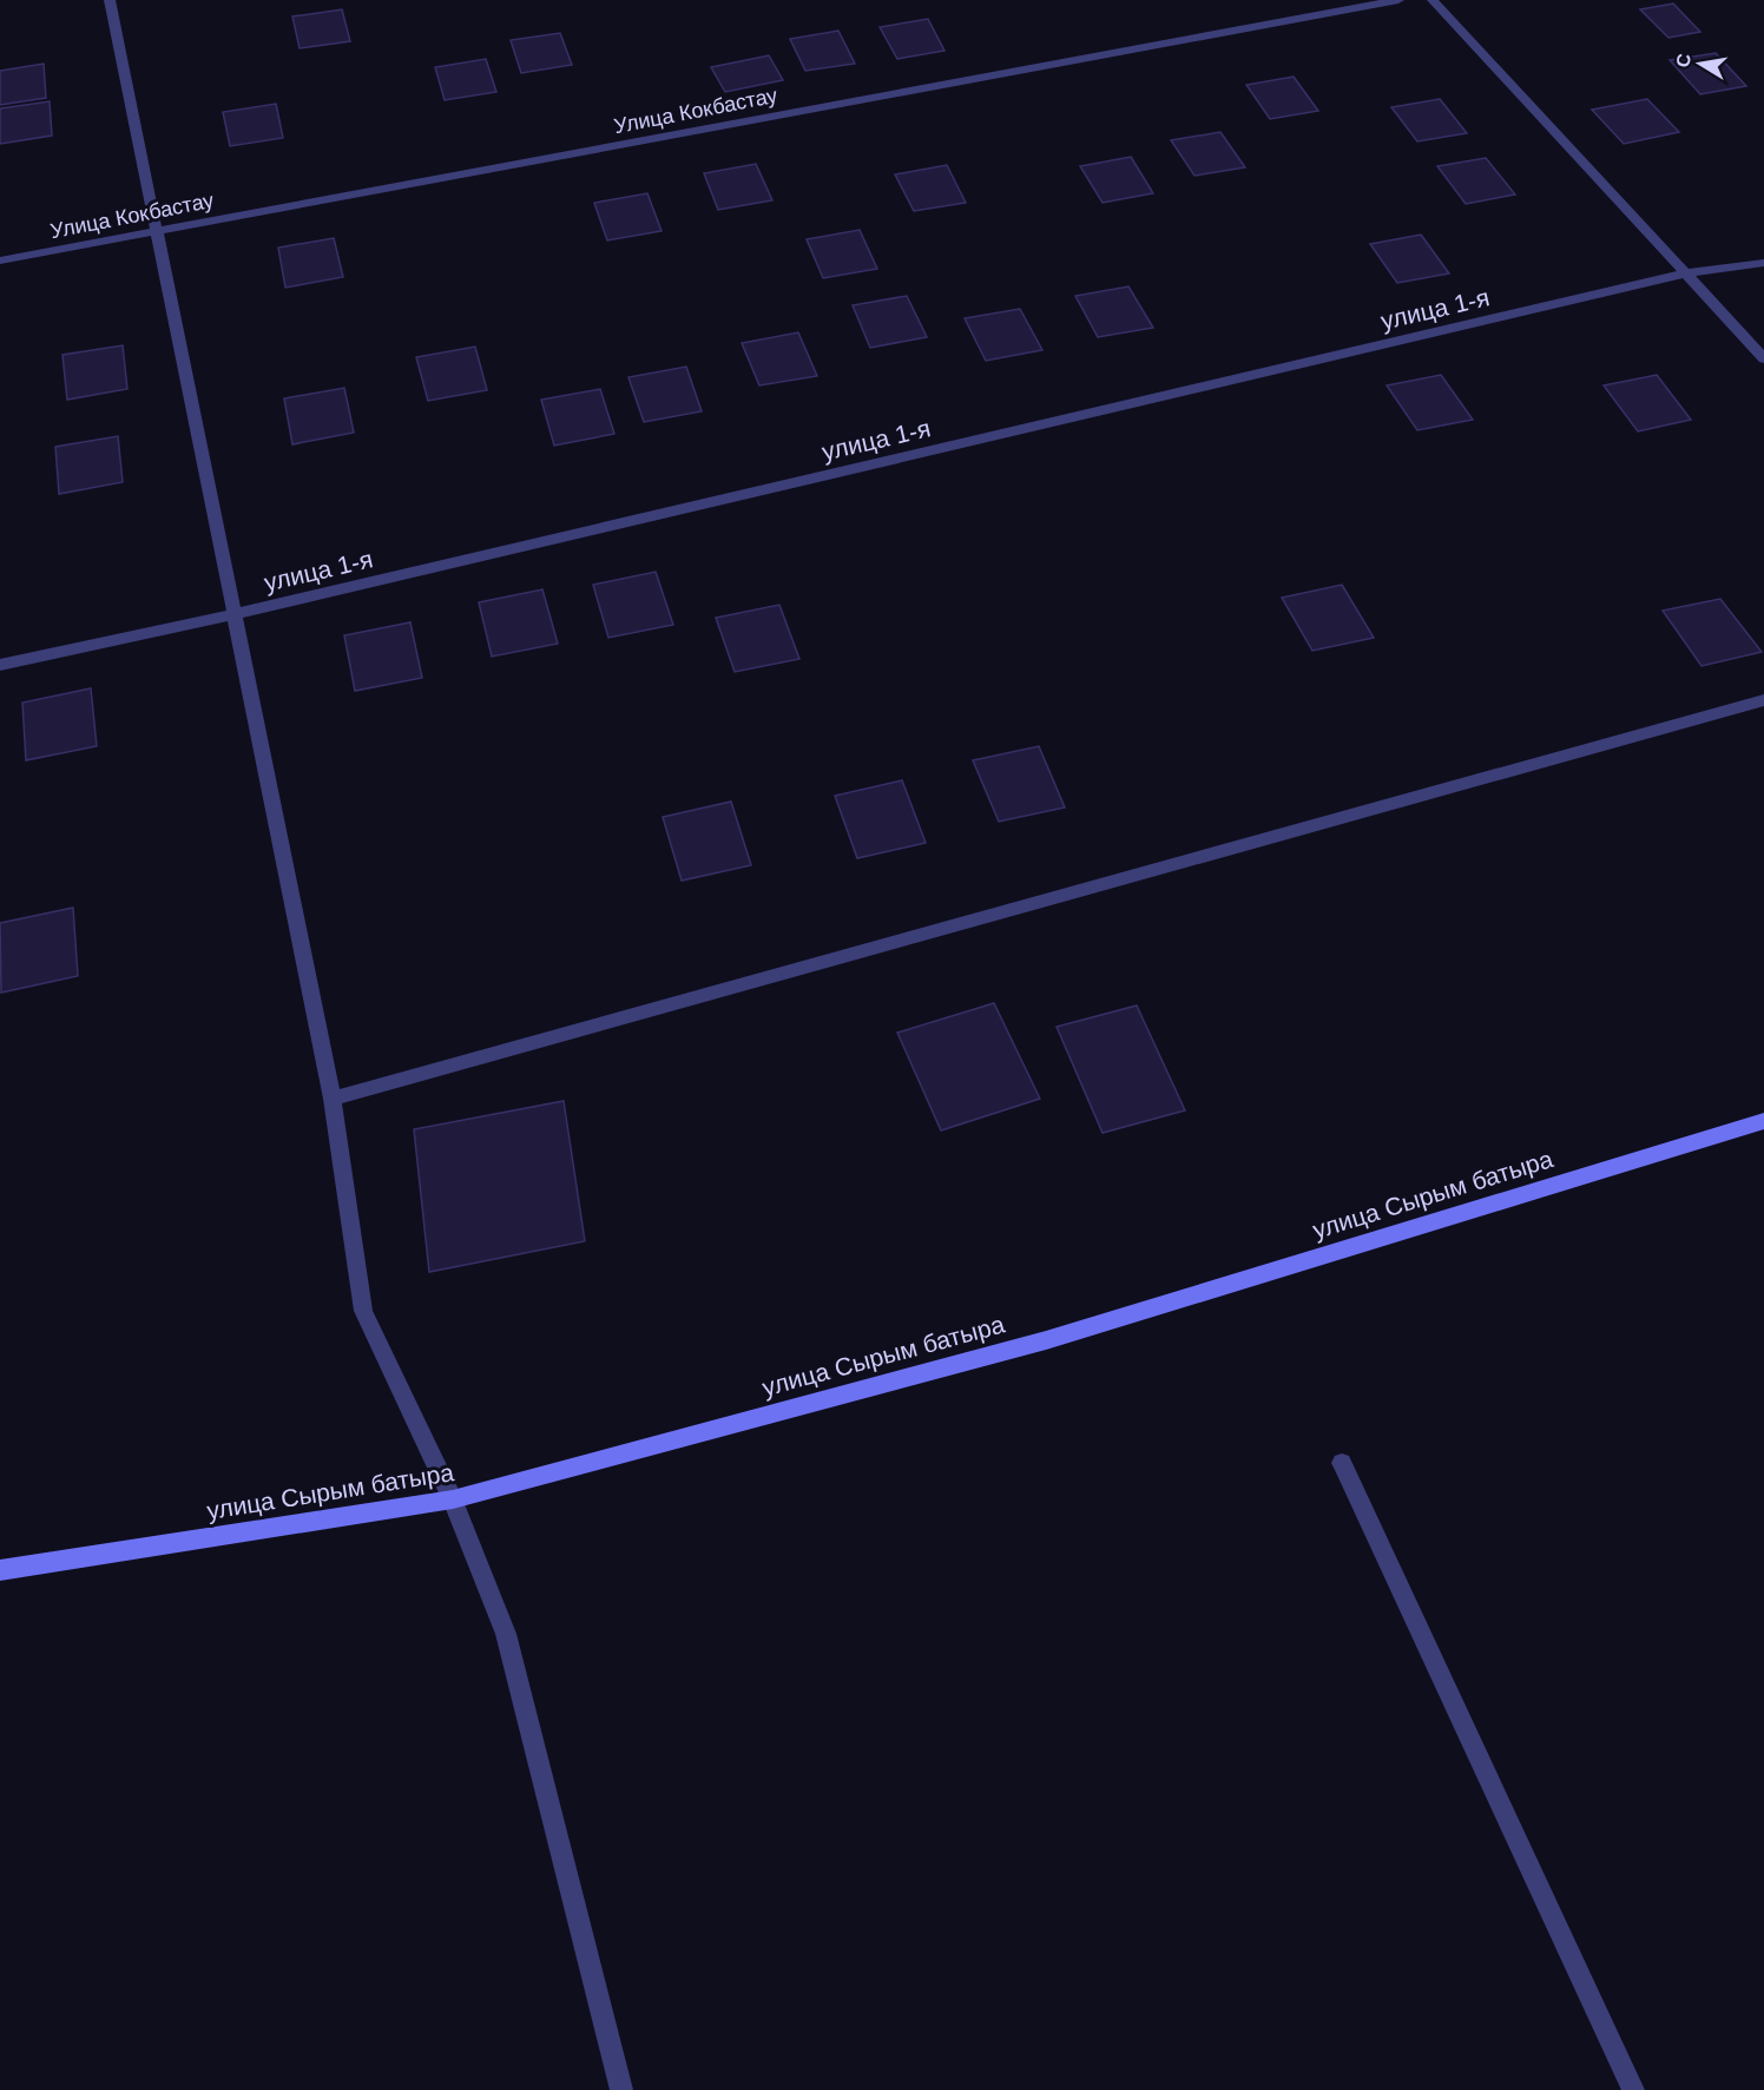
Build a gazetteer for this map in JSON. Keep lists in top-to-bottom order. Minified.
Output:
{"streets":{"street":["Улица Кокбастау","улица 1-я","улица Сырым батыра"]},"north":"left"}
